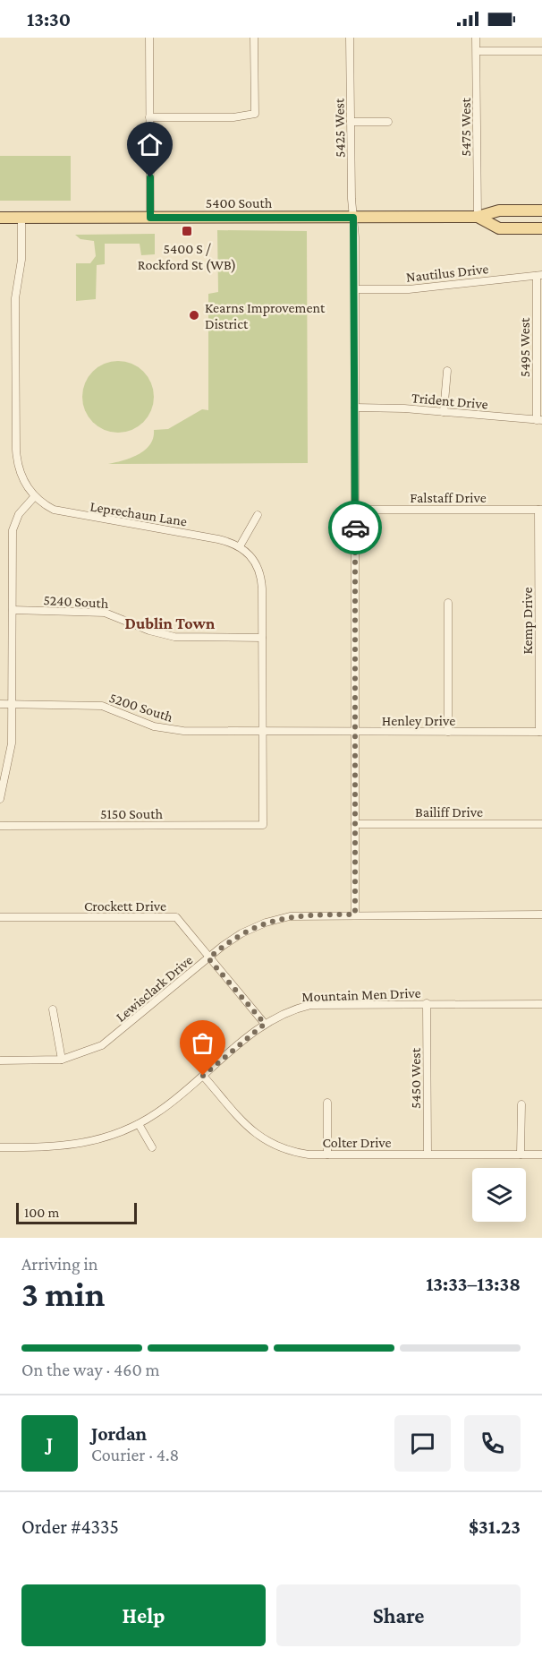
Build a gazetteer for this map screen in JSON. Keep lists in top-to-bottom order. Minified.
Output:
{"streets":{"main road":["5400 South"],"street":["5475 West","5425 West","Nautilus Drive","5495 West","Trident Drive","Falstaff Drive","Leprechaun Lane","5240 South","Kemp Drive","5200 South","Henley Drive","Bailiff Drive","5150 South","Crockett Drive","Lewisclark Drive","Mountain Men Drive","5450 West","Colter Drive"]},"crossings":[["5475 West","5400 South"],["5425 West","5400 South"],["5425 West","Nautilus Drive"],["5425 West","Trident Drive"],["5425 West","Falstaff Drive"],["5425 West","Henley Drive"],["5425 West","Bailiff Drive"],["5425 West","Lewisclark Drive"],["Nautilus Drive","5495 West"],["5495 West","Trident Drive"],["Falstaff Drive","Kemp Drive"],["Kemp Drive","Henley Drive"],["5200 South","Henley Drive"],["5200 South","5150 South"],["Henley Drive","5150 South"],["Crockett Drive","Lewisclark Drive"],["Crockett Drive","Mountain Men Drive"],["Mountain Men Drive","5450 West"],["Mountain Men Drive","Colter Drive"],["5450 West","Colter Drive"]],"districts":["Dublin Town"],"places":{"transit":["5400 S / Rockford St (WB)"],"other":["Kearns Improvement District"]},"scale_bar":"100 m","page":{"status":"13:30","scale":"100 m","heading":["3 min","Arriving in","13:33–13:38"],"panel":["Jordan","Courier · 4.8","Order #4335","$31.23"],"bar":"On the way · 460 m","round":"J","buttons":["Help","Share"]}}
